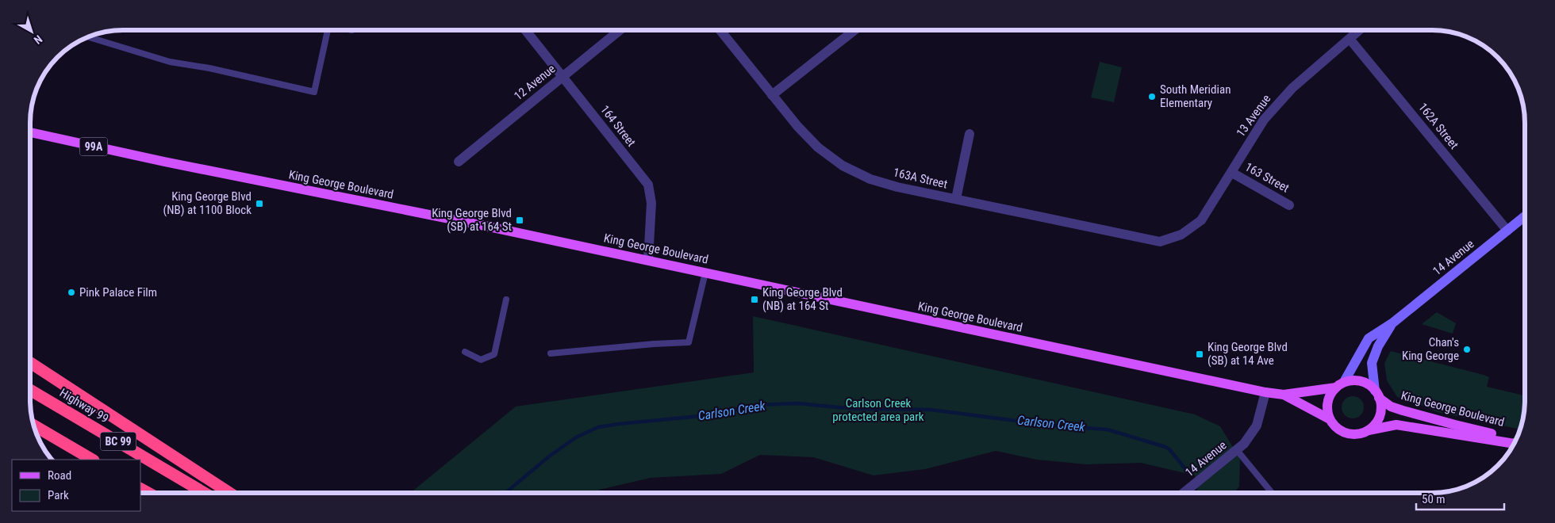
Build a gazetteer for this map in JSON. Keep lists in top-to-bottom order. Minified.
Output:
{"streets":{"highway":["Highway 99","BC 99"],"main road":["99A","King George Boulevard"],"street":["12 Avenue","13 Avenue","164 Street","162A Street","163 Street","163A Street","14 Avenue"]},"crossings":[["12 Avenue","164 Street"],["13 Avenue","162A Street"],["13 Avenue","163 Street"],["13 Avenue","163A Street"],["164 Street","King George Boulevard"],["162A Street","14 Avenue"],["King George Boulevard","14 Avenue"]],"water":["Carlson Creek"],"parks":["Carlson Creek protected area park"],"places":{"other":["South Meridian Elementary","Pink Palace Film","Chan's King George"],"transit":["King George Blvd (NB) at 1100 Block","King George Blvd (SB) at 164 St","King George Blvd (NB) at 164 St","King George Blvd (SB) at 14 Ave"]},"legend":["Road","Park"],"scale_bar":"50 m","north":"bottom right"}
